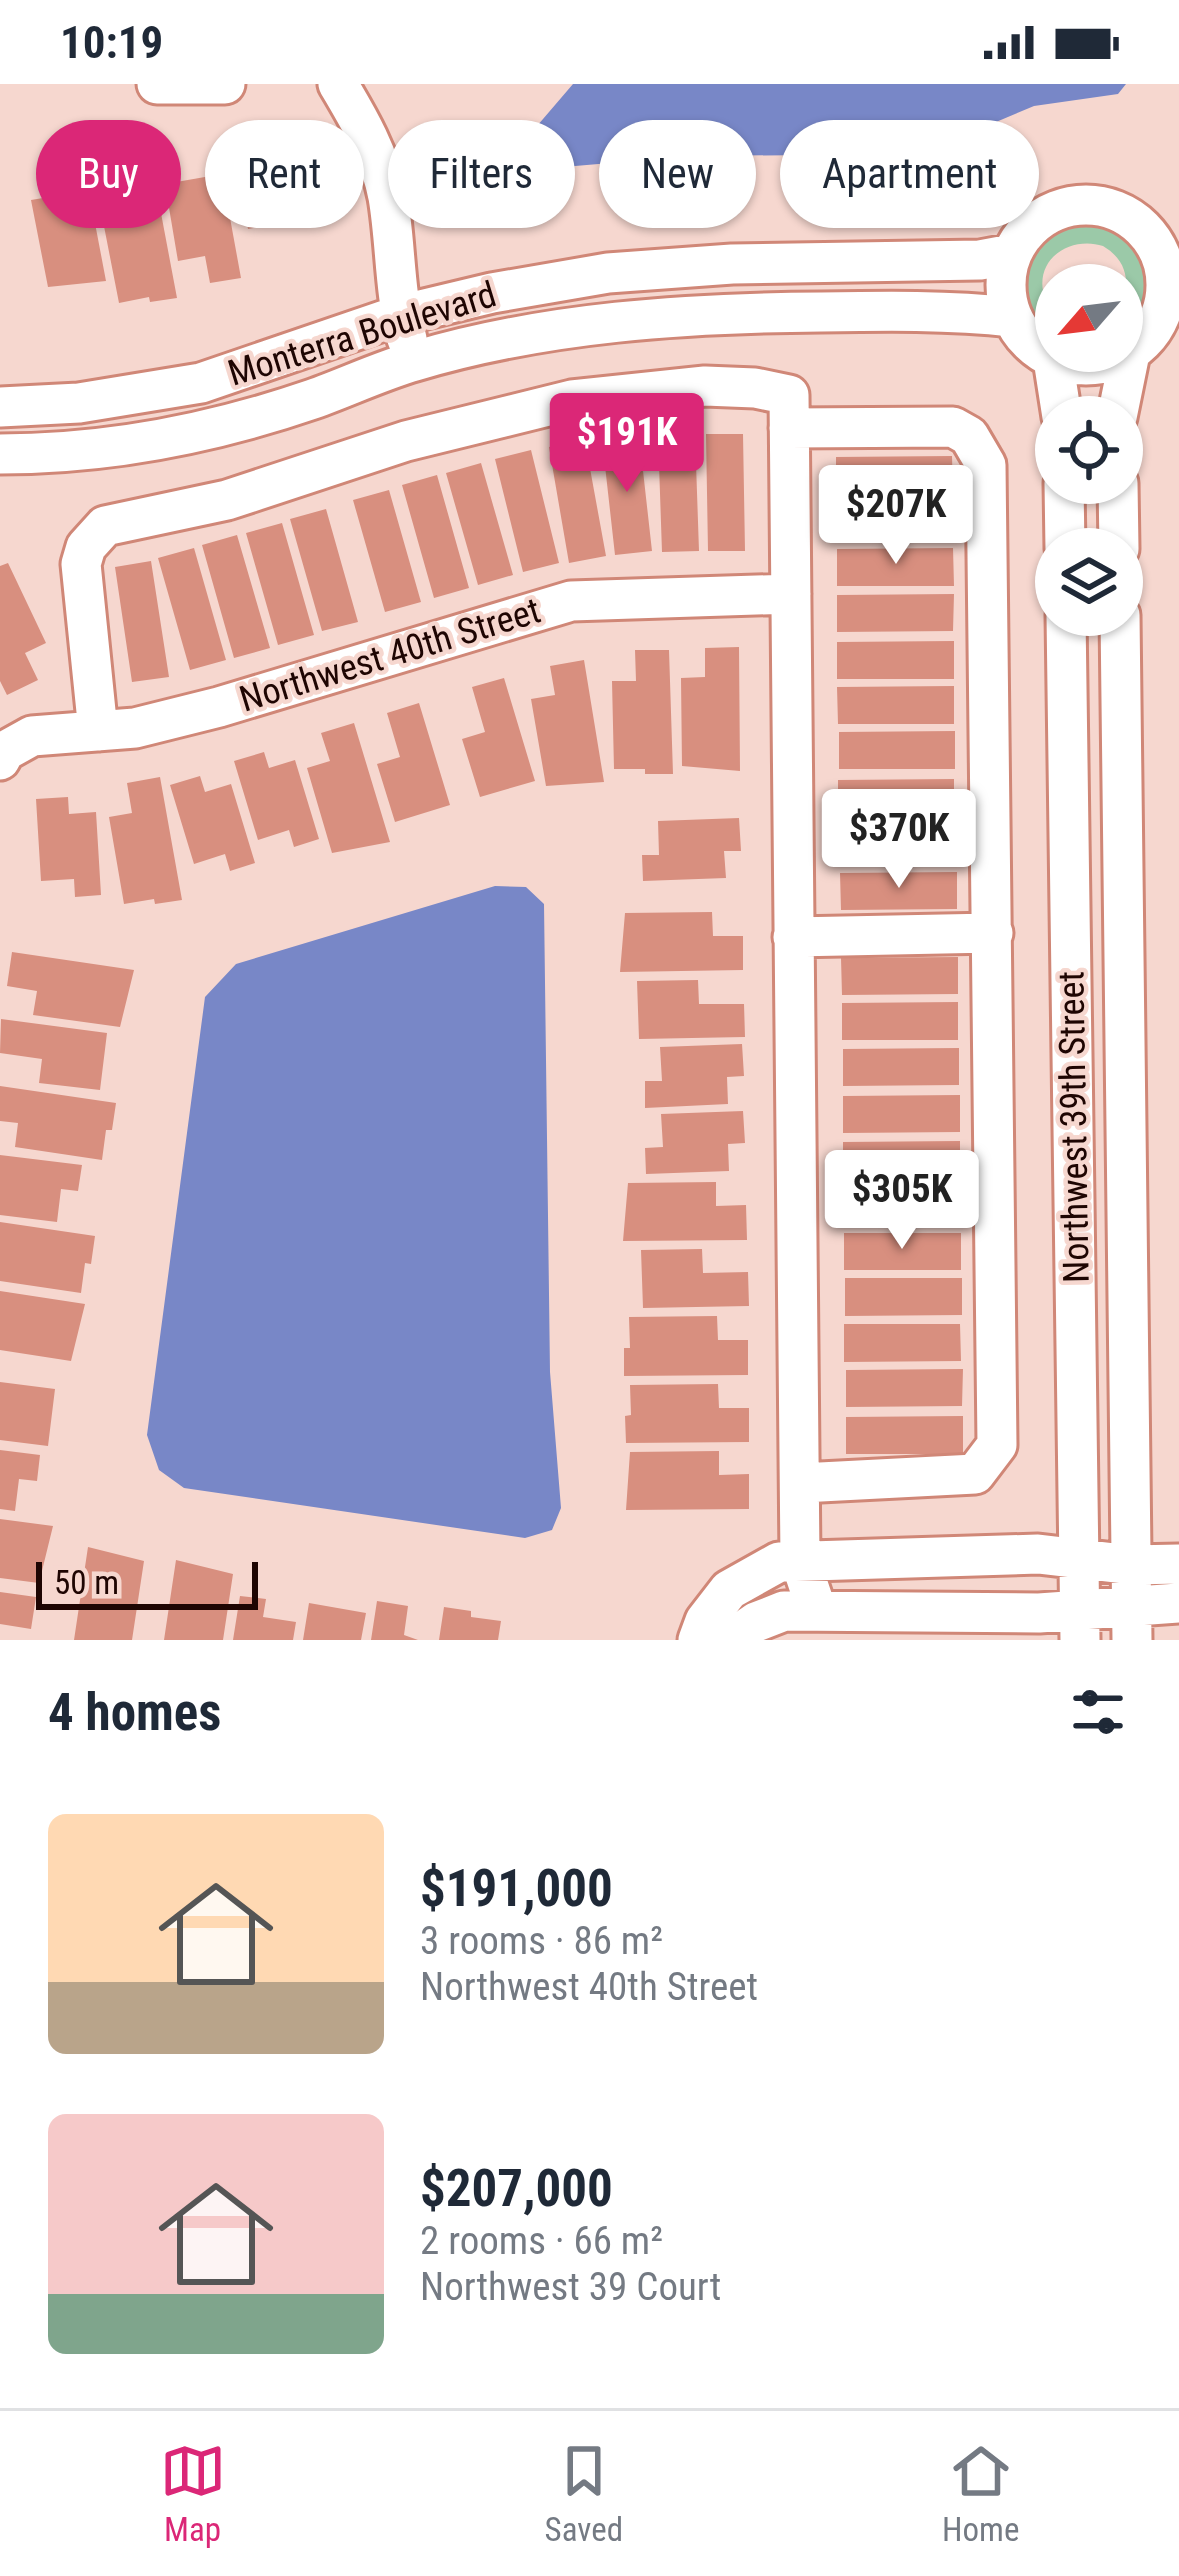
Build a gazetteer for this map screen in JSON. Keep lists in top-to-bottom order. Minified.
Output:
{"streets":{"street":["Monterra Boulevard","Northwest 40th Street","Northwest 39th Street"]},"scale_bar":"50 m","north":"bottom left","page":{"status":"10:19","chip":["Buy","Rent","Filters","New","Apartment"],"price":["$191K","$207K","$370K","$305K"],"scale":"50 m","heading":"4 homes","list":[{"name":"$191,000","note":"3 rooms · 86 m² · Northwest 40th Street"},{"name":"$207,000","note":"2 rooms · 66 m² · Northwest 39 Court"}],"tabs":["Map","Saved","Home"]}}
